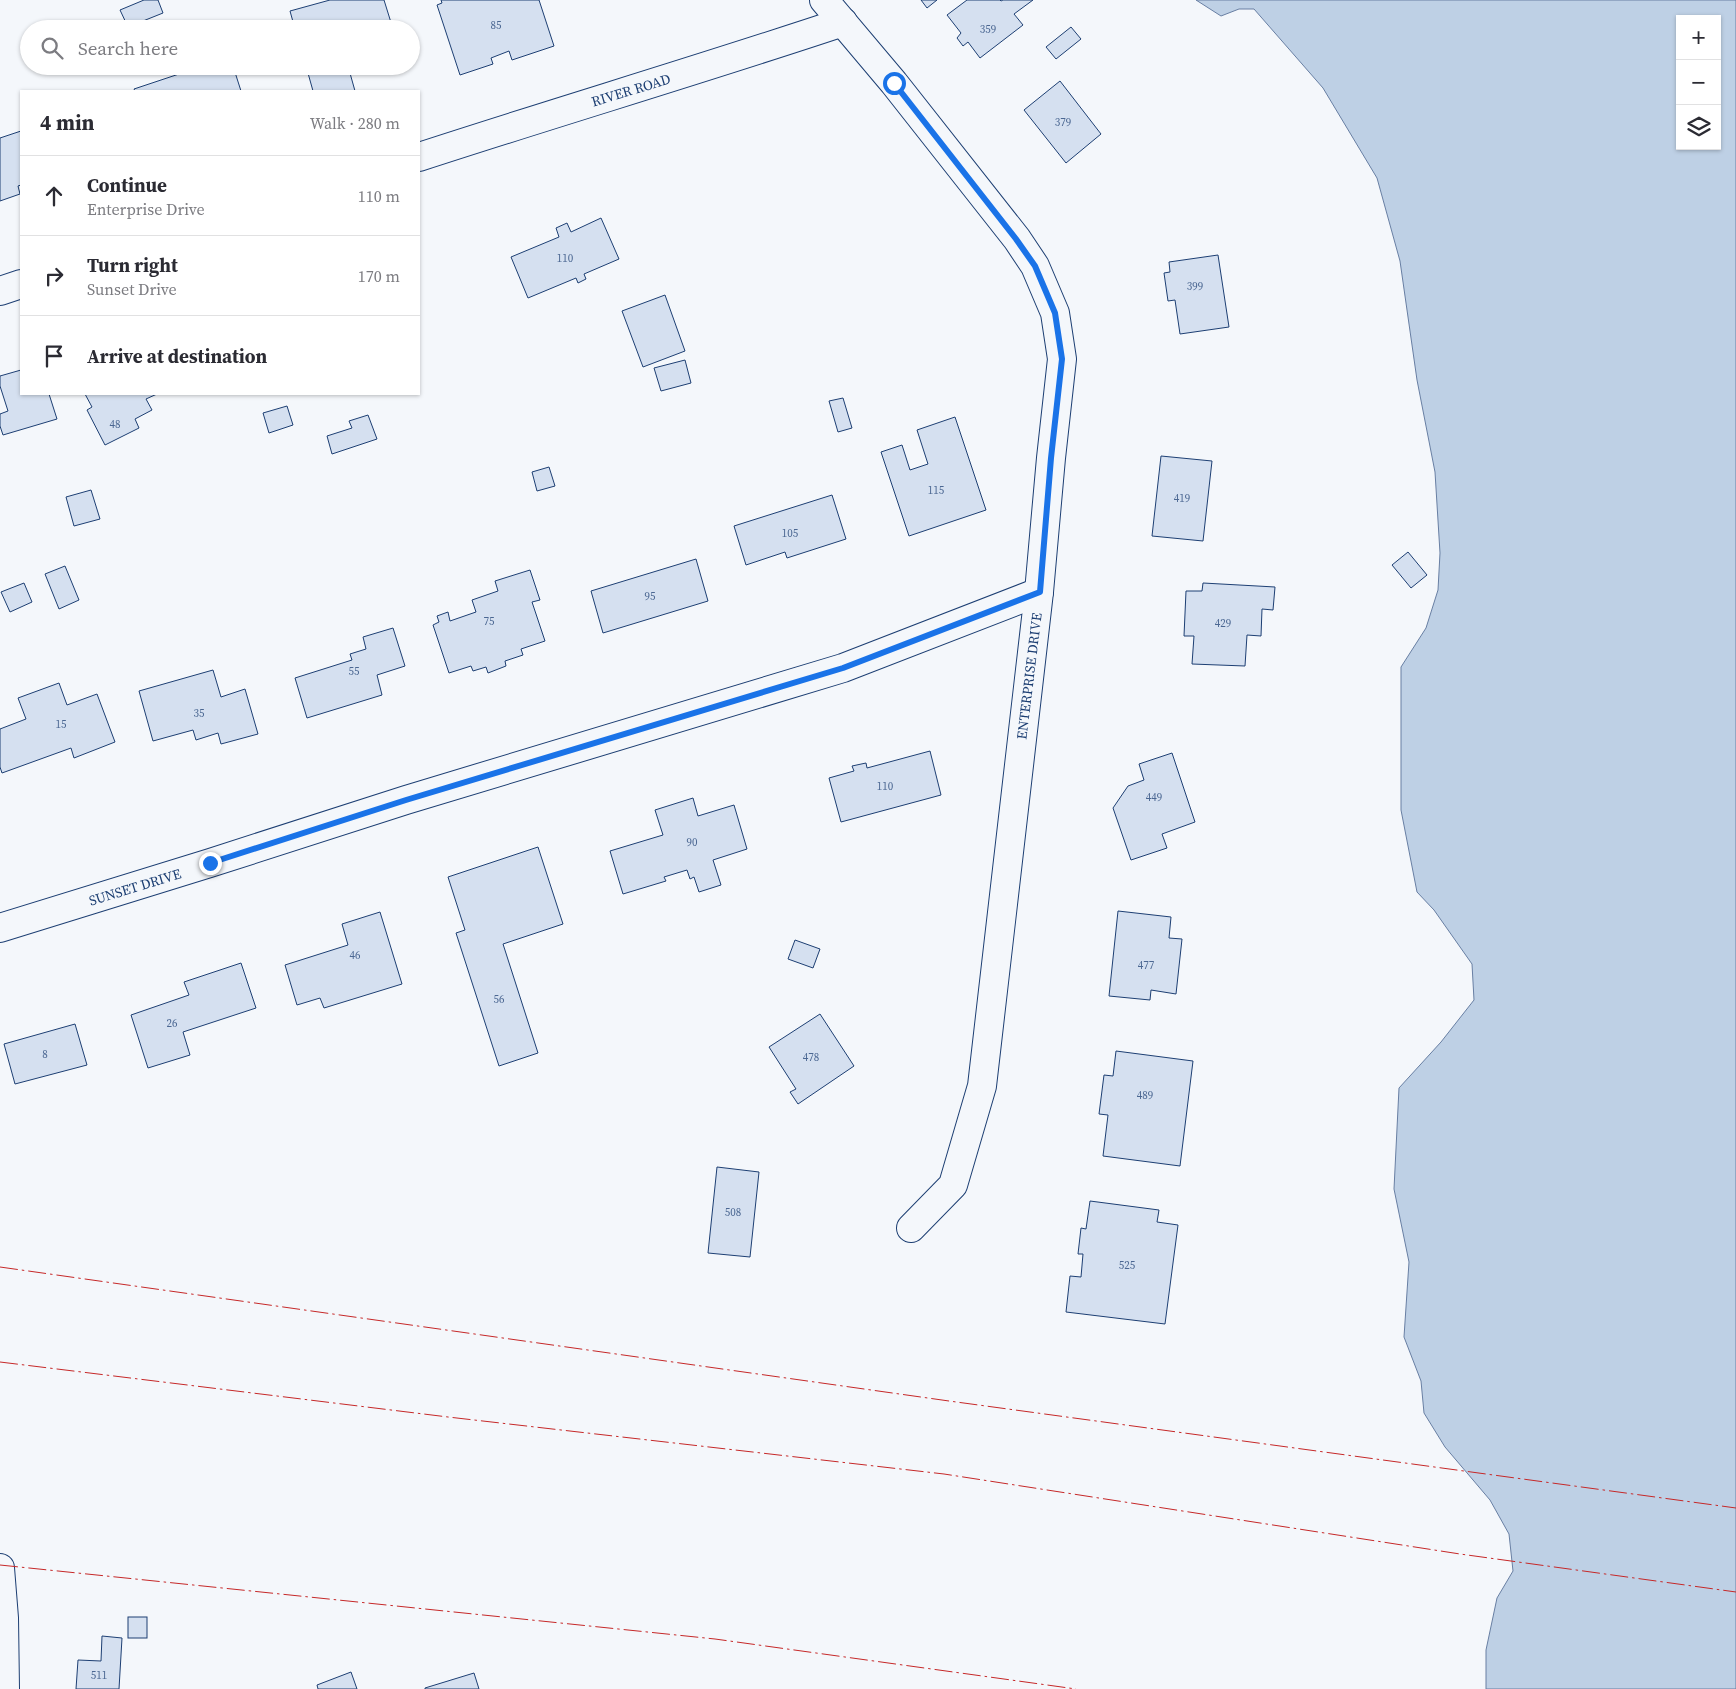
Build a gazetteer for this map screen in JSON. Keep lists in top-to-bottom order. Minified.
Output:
{"streets":{"street":["RIVER ROAD","ENTERPRISE DRIVE","SUNSET DRIVE"]},"crossings":[["RIVER ROAD","ENTERPRISE DRIVE"],["ENTERPRISE DRIVE","SUNSET DRIVE"]],"house_numbers":["85","359","379","110","399","48","115","419","105","95","75","429","55","35","15","110","449","90","46","477","56","26","8","478","489","508","525","511"],"page":{"map_buttons":["+","−"],"search":"Search here","heading":["4 min","Walk · 280 m"],"list":[["Continue","Enterprise Drive","110 m"],["Turn right","Sunset Drive","170 m"],"Arrive at destination"]}}
